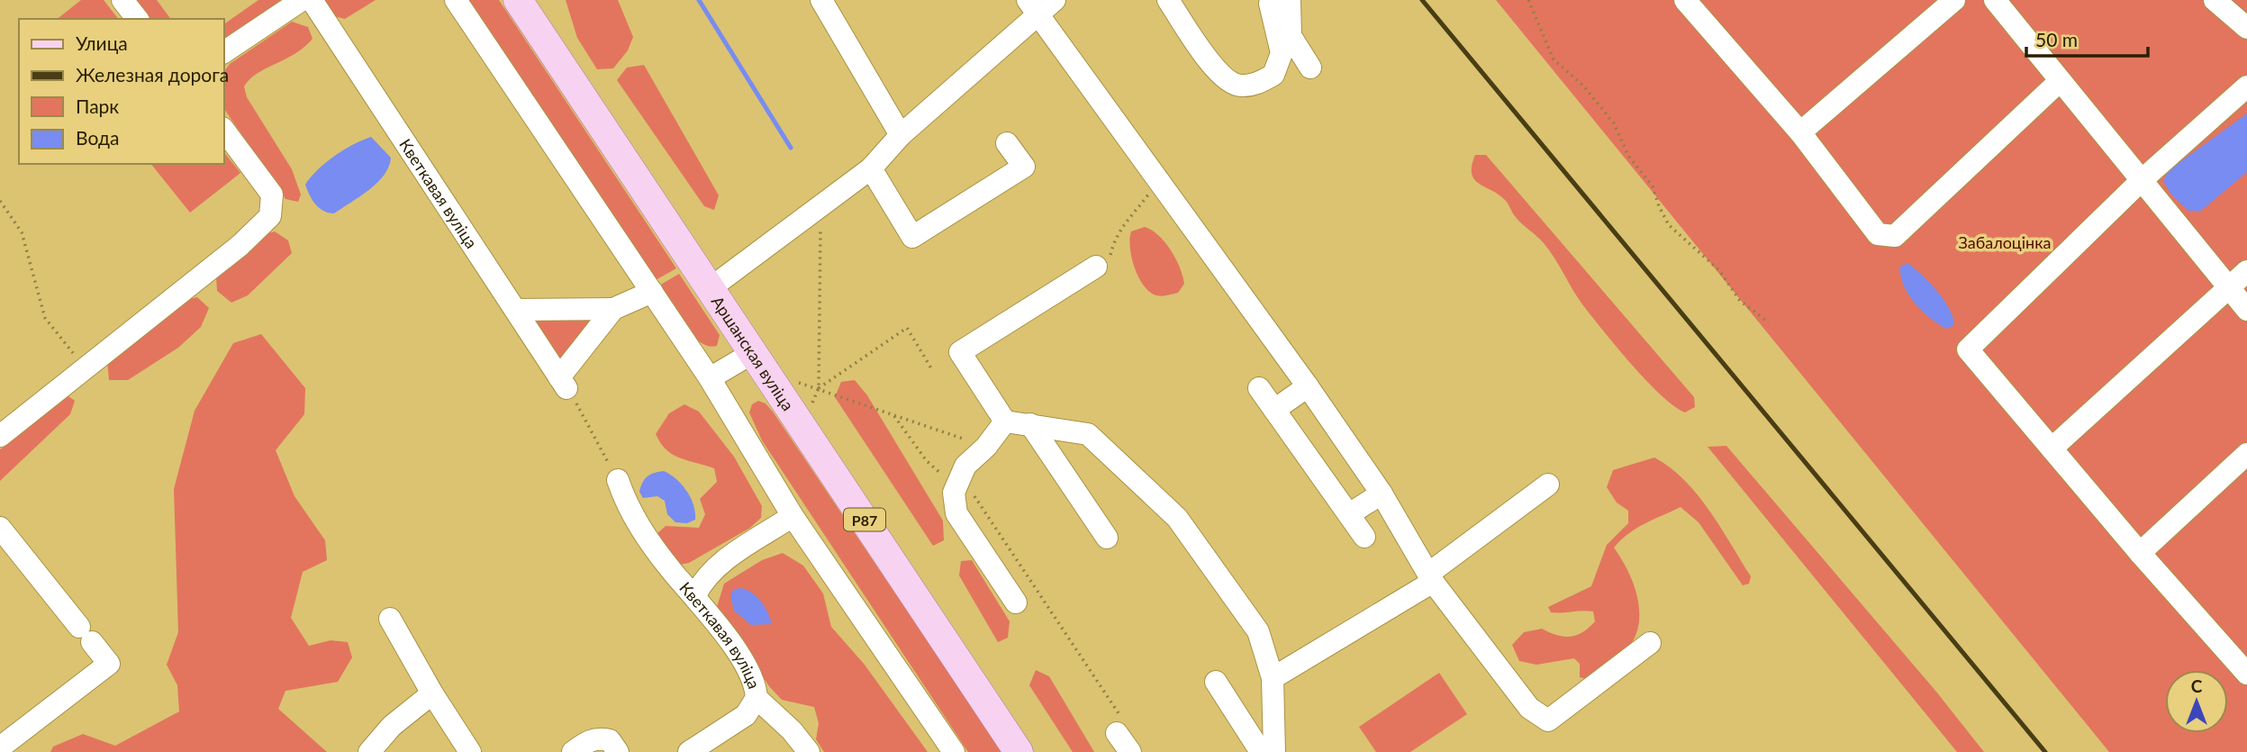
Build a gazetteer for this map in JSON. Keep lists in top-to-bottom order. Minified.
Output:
{"streets":{"main road":["Аршанская вуліца","Р87"],"street":["Кветкавая вуліца"]},"crossings":[["Аршанская вуліца","Р87"]],"parks":["Забалоцінка"],"legend":["Улица","Железная дорога","Парк","Вода"],"scale_bar":"50 m","north":"top"}
